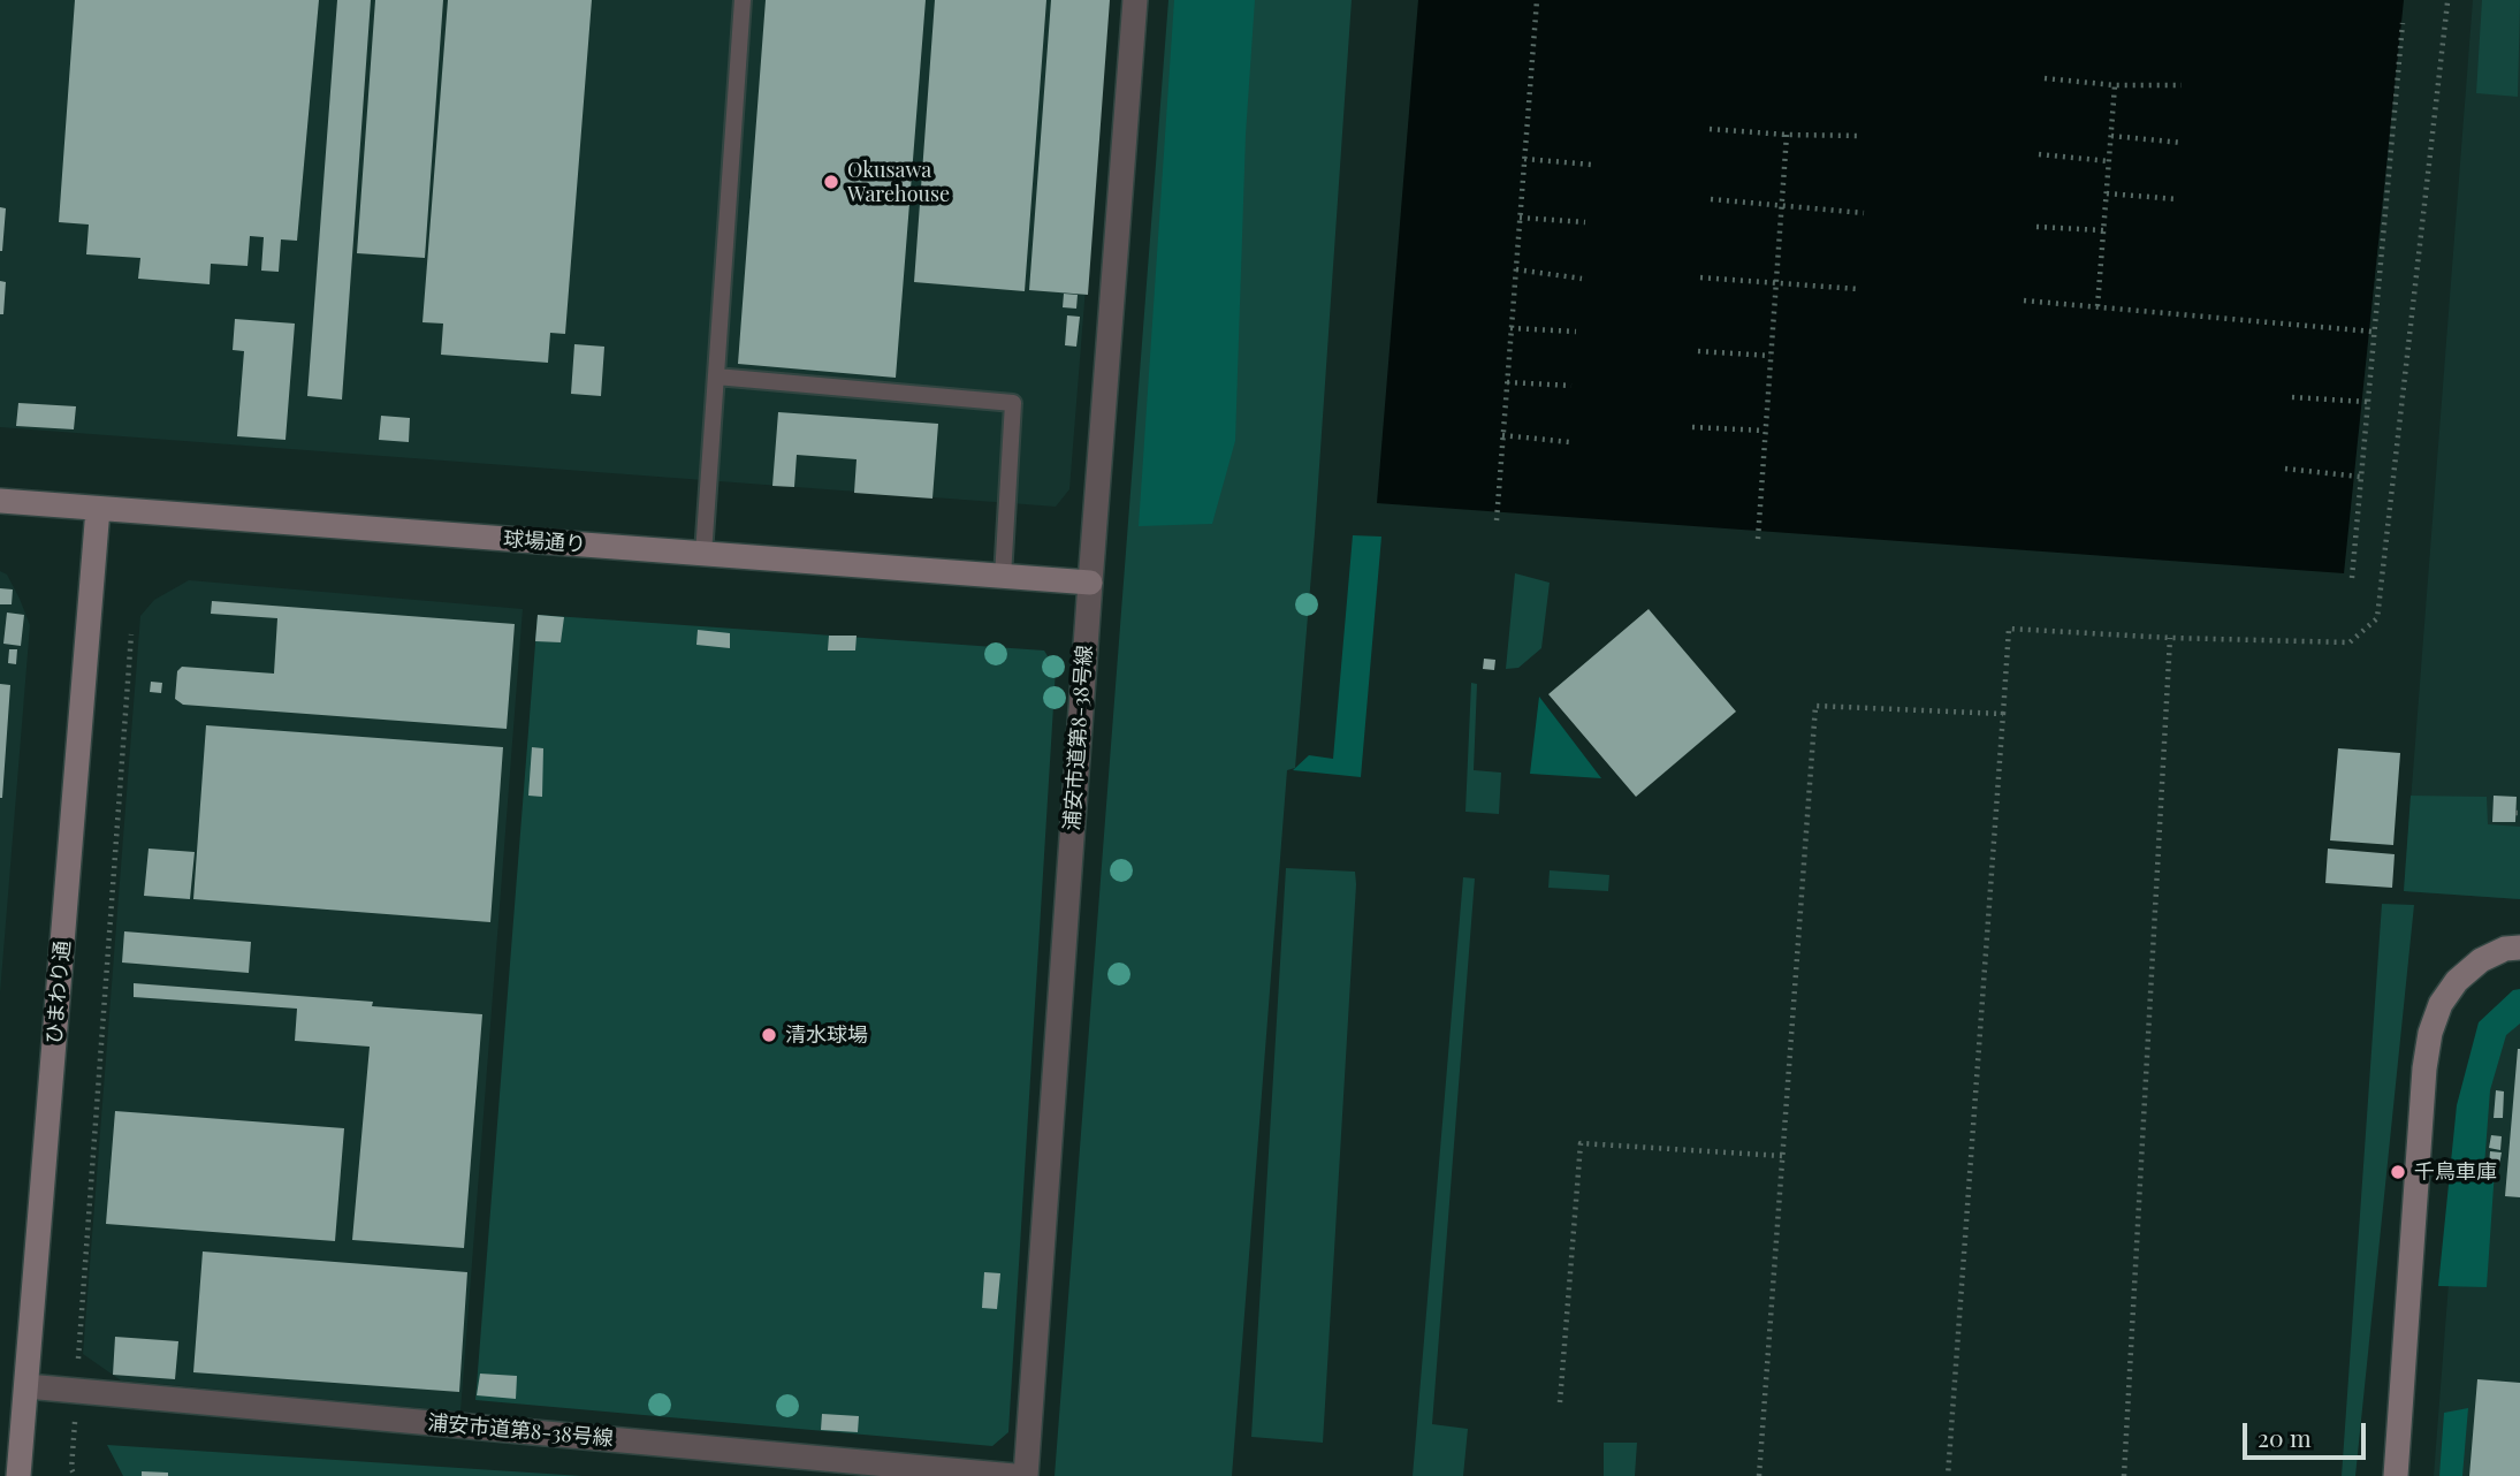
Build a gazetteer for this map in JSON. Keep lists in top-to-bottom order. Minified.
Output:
{"streets":{"street":["球場通り","浦安市道第8-38号線","ひまわり通"]},"crossings":[["球場通り","浦安市道第8-38号線"],["球場通り","ひまわり通"],["浦安市道第8-38号線","ひまわり通"]],"places":["Okusawa Warehouse","清水球場","千鳥車庫"],"scale_bar":"20 m"}
